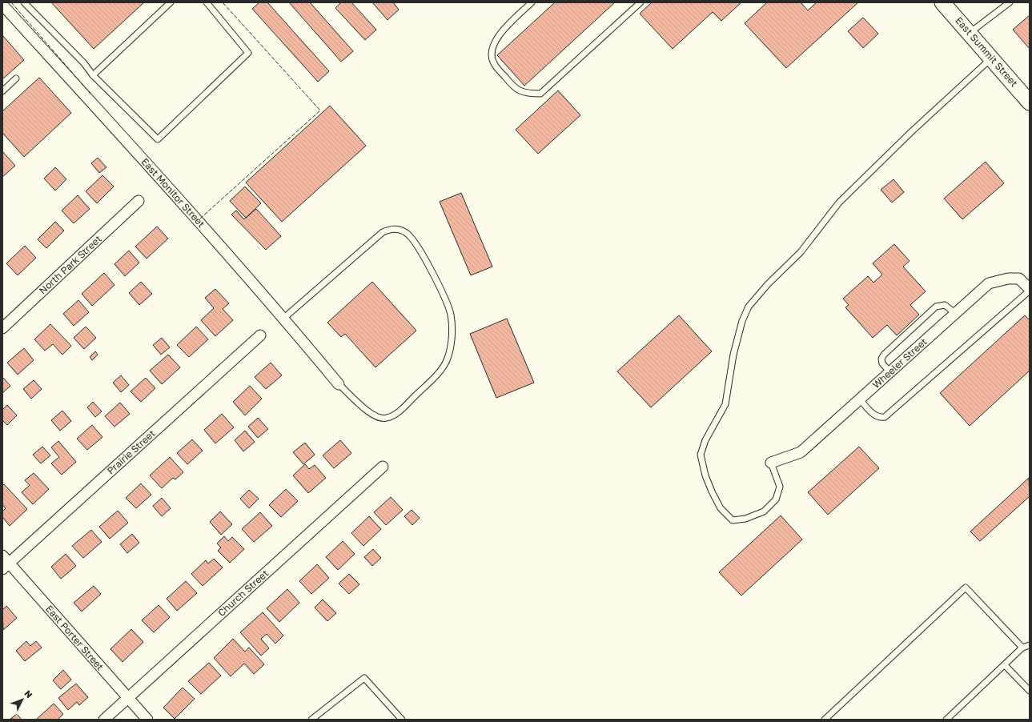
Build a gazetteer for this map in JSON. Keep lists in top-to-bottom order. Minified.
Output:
{"streets":{"street":["East Summit Street","East Monitor Street","North Park Street","Wheeler Street","Prairie Street","Church Street","East Porter Street"]},"crossings":[["Prairie Street","East Porter Street"],["Church Street","East Porter Street"]],"north":"top right"}
